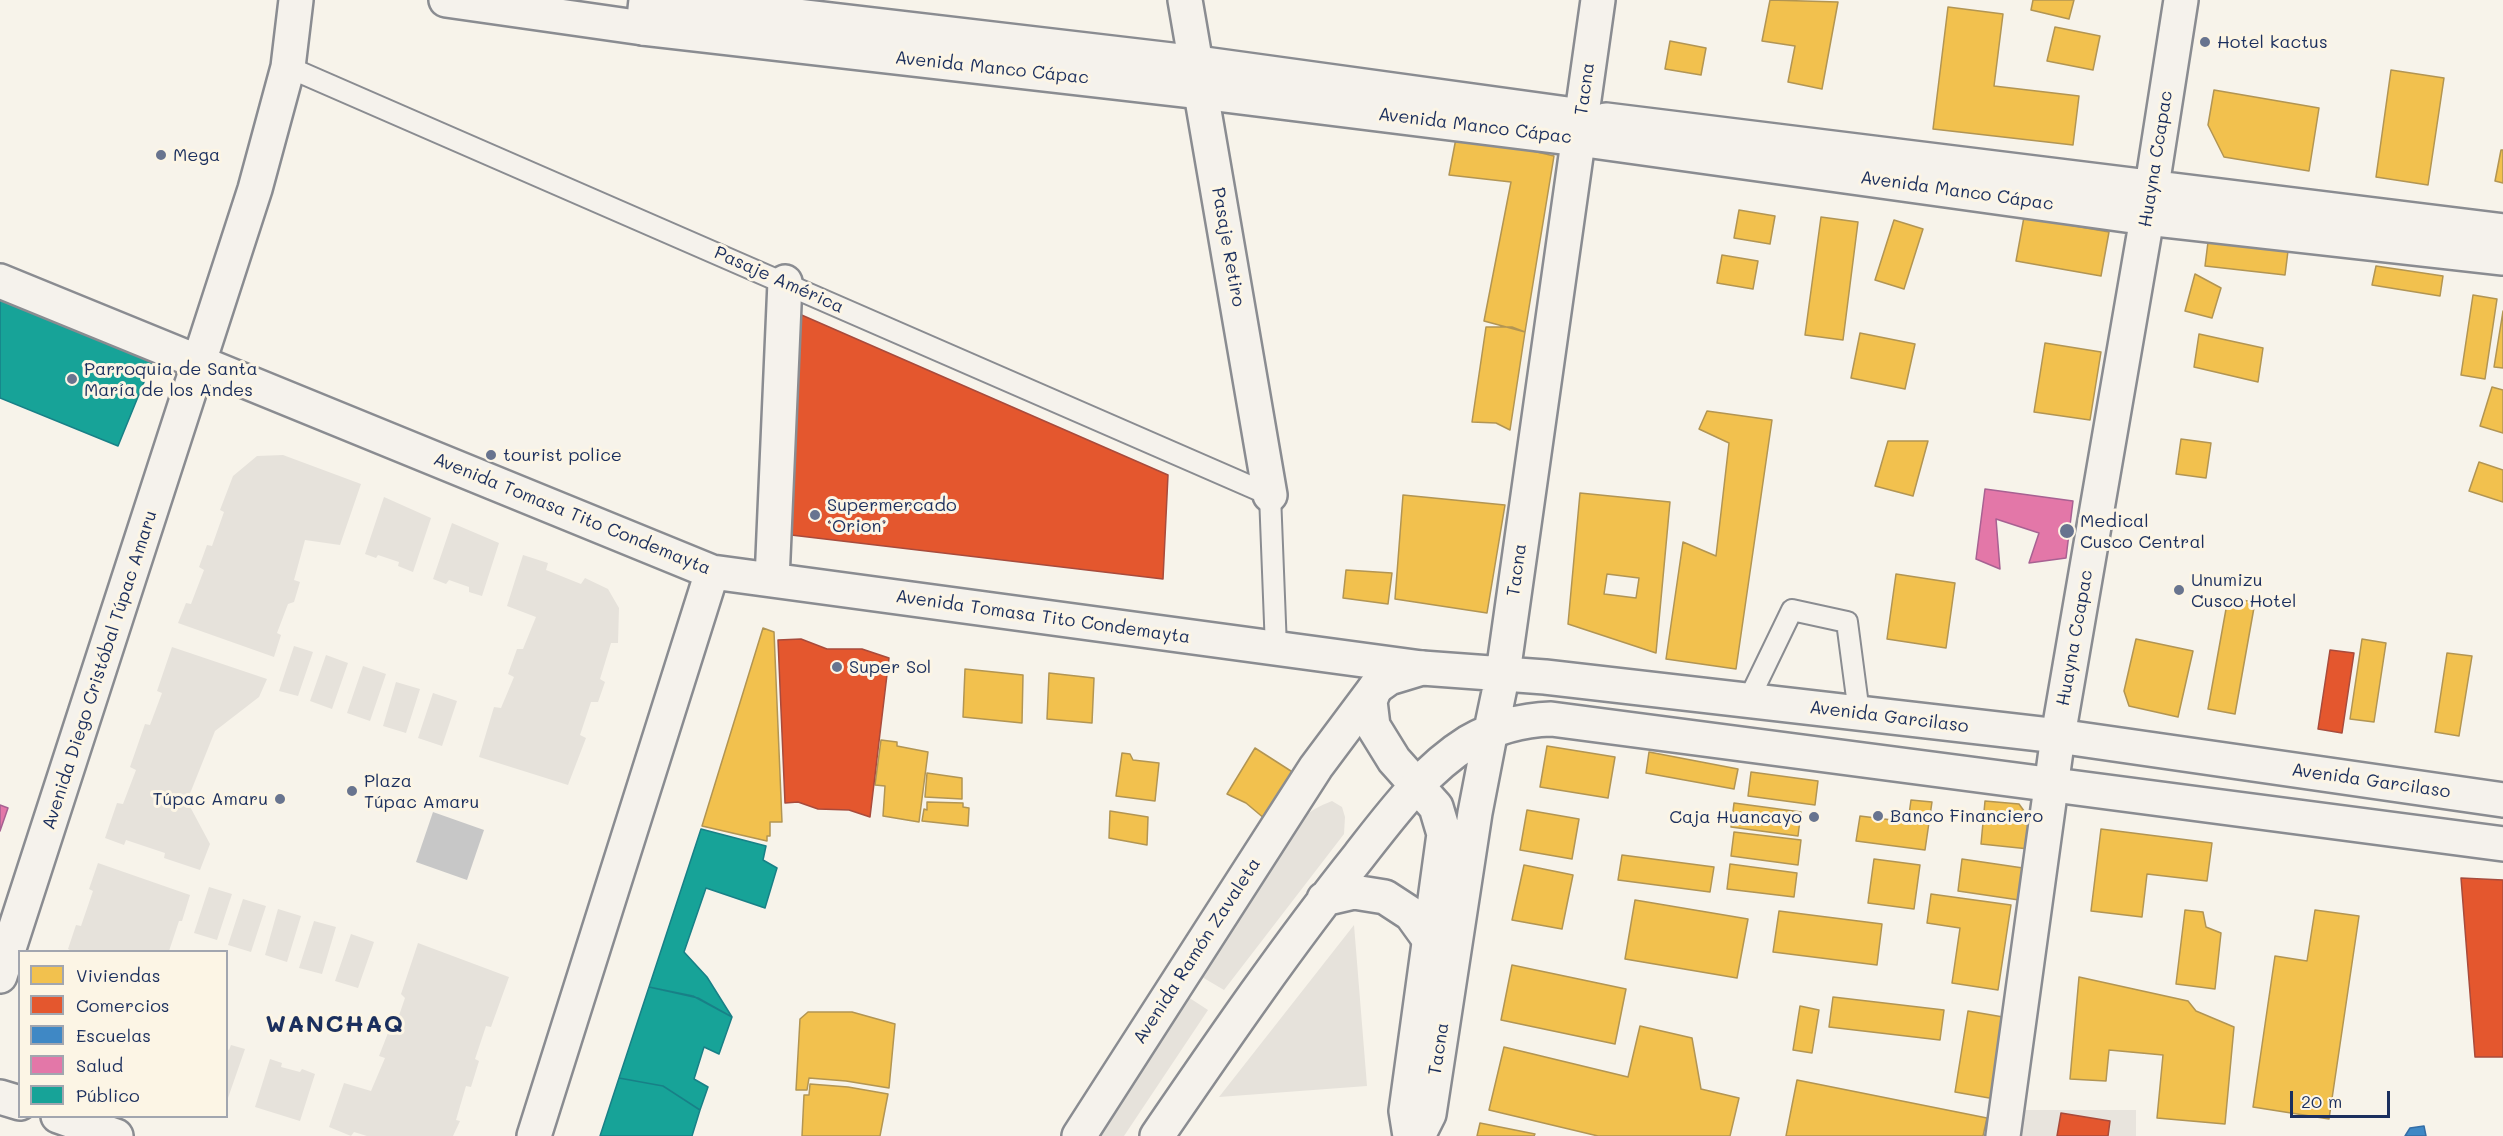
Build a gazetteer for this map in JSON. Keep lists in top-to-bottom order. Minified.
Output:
{"streets":{"street":["Avenida Manco Cápac","Tacna","Huayna Ccapac","Pasaje Retiro","Avenida Tomasa Tito Condemayta","Avenida Diego Cristóbal Túpac Amaru","Avenida Garcilaso","Avenida Ramón Zavaleta"],"lane":["Pasaje América"]},"crossings":[["Avenida Manco Cápac","Tacna"],["Avenida Manco Cápac","Huayna Ccapac"],["Avenida Manco Cápac","Pasaje Retiro"],["Tacna","Avenida Garcilaso"],["Huayna Ccapac","Avenida Garcilaso"],["Pasaje Retiro","Pasaje América"],["Pasaje América","Avenida Diego Cristóbal Túpac Amaru"],["Avenida Tomasa Tito Condemayta","Avenida Diego Cristóbal Túpac Amaru"],["Avenida Tomasa Tito Condemayta","Avenida Garcilaso"],["Avenida Garcilaso","Avenida Ramón Zavaleta"]],"districts":["WANCHAQ"],"places":["Hotel kactus","Mega","Parroquia de Santa María de los Andes","tourist police","Supermercado ‘Orion’","Medical Cusco Central","Unumizu Cusco Hotel","Super Sol","Plaza Túpac Amaru","Túpac Amaru","Banco Financiero","Caja Huancayo"],"legend":["Viviendas","Comercios","Escuelas","Salud","Público"],"scale_bar":"20 m"}
